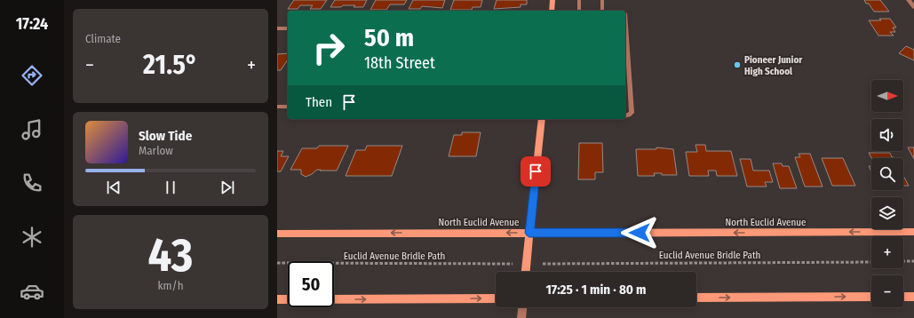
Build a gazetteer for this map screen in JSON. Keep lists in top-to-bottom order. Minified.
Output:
{"streets":{"main road":["North Euclid Avenue"],"path":["Euclid Avenue Bridle Path"]},"one_way":["North Euclid Avenue"],"places":["Pioneer Junior High School"],"north":"right","page":{"tabs":"17:24","tile":["Climate",["43","km/h"]],"turn":["50 m","18th Street"],"heat":["−","21.5°","+"],"map_buttons":["+","−"],"then":"Then","song":["Slow Tide","Marlow"],"limit":"50","trip":"17:25 · 1 min · 80 m"}}
